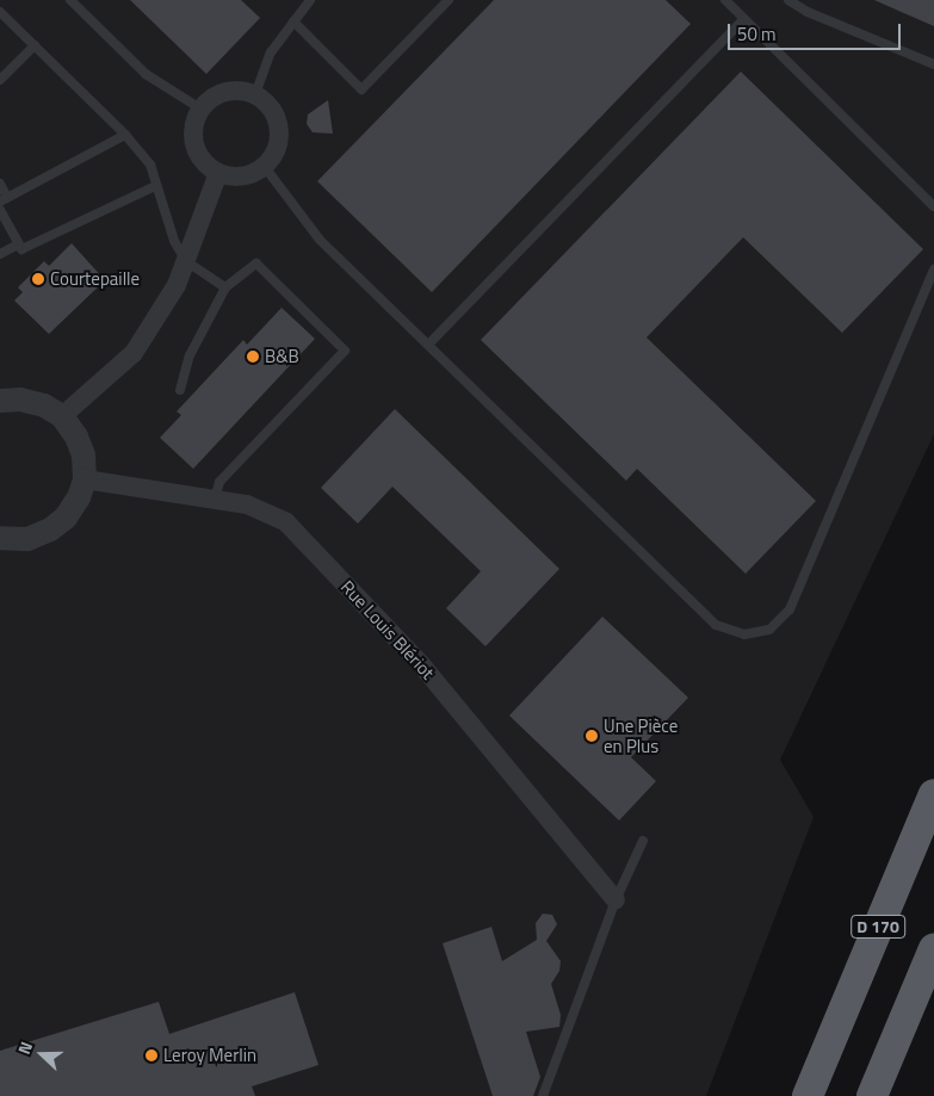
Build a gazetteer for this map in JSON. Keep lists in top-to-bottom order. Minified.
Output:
{"streets":{"highway":["D 170"],"street":["Rue Louis Blériot"]},"places":["Courtepaille","B&B","Une Pièce en Plus","Leroy Merlin"],"scale_bar":"50 m","north":"left"}
